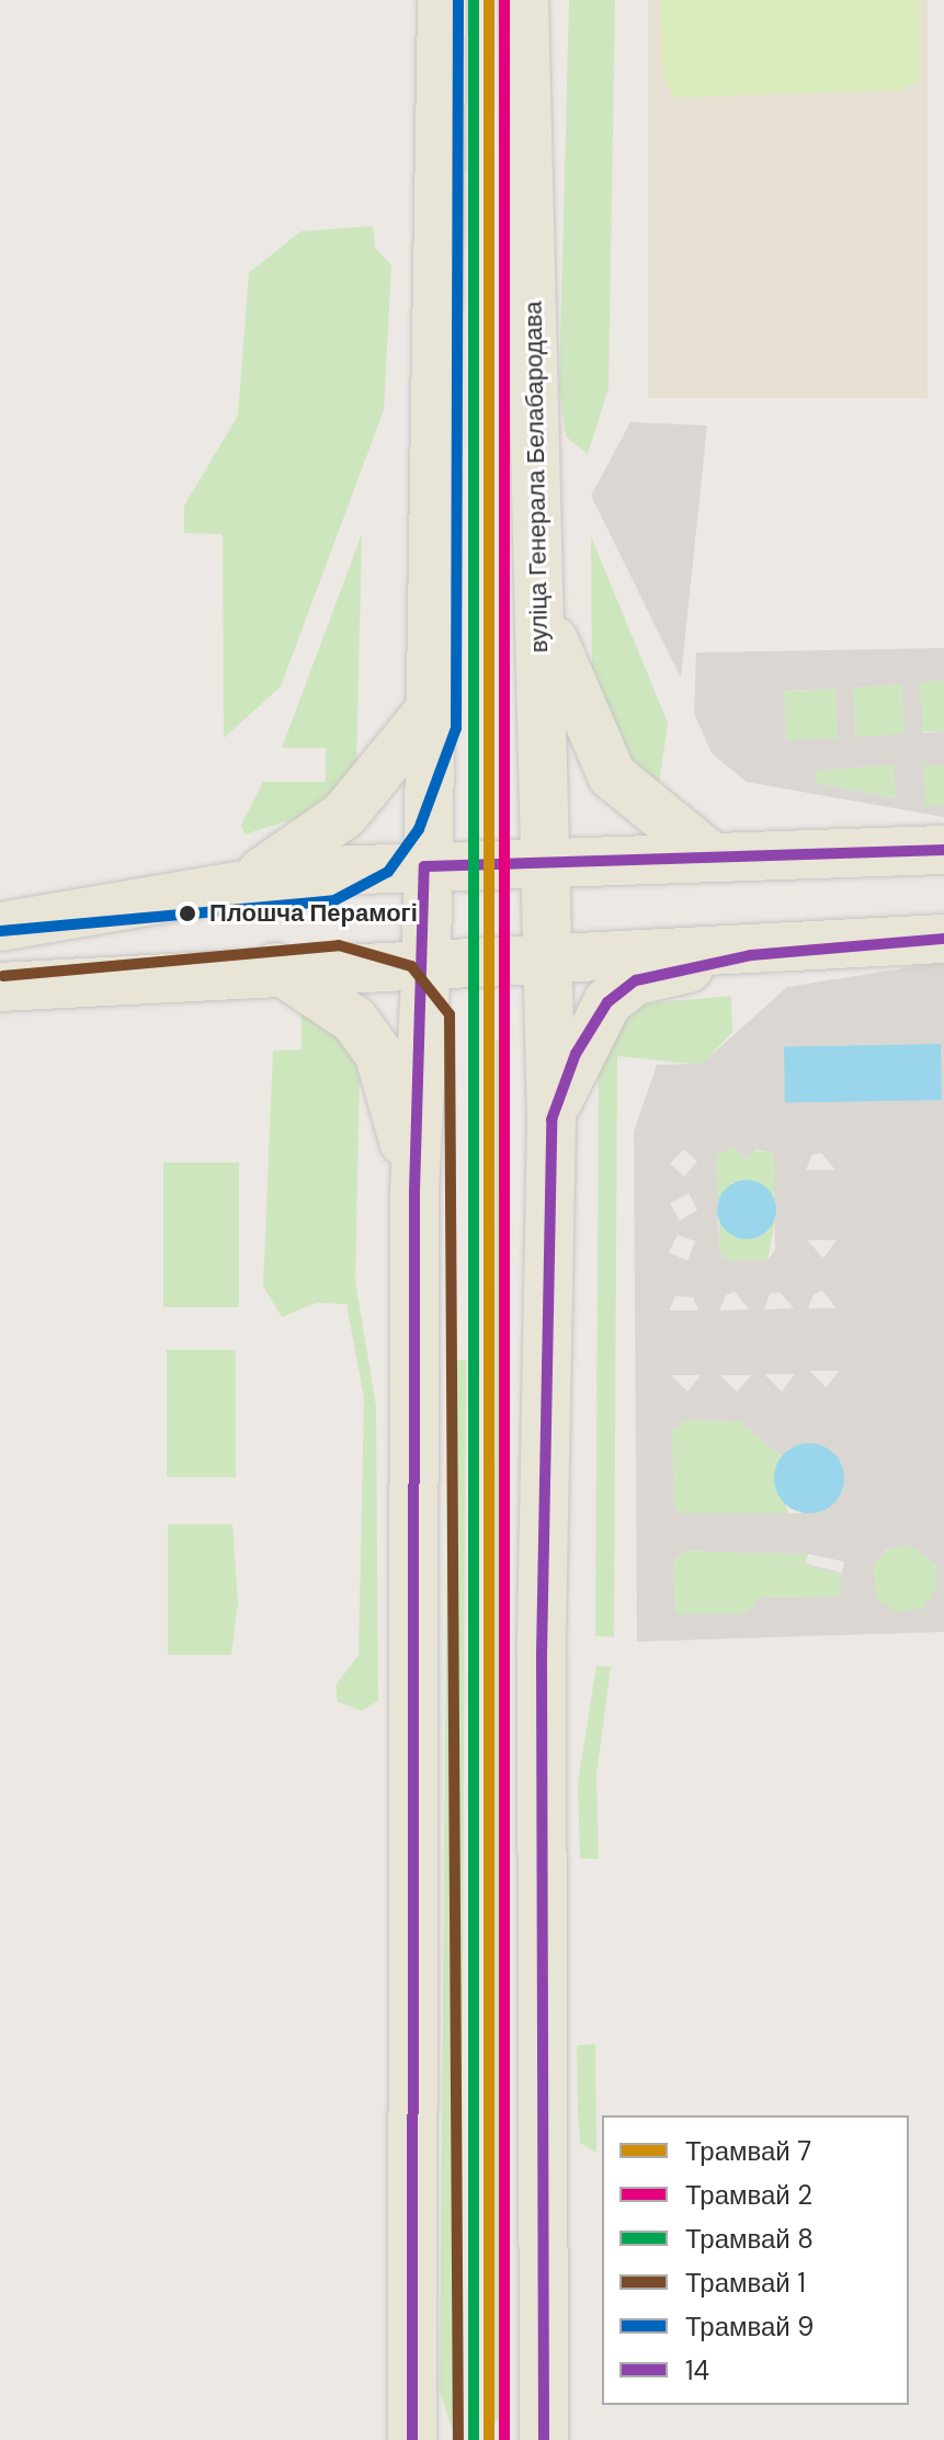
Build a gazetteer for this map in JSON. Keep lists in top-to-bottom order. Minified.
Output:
{"streets":{"main road":["вуліца Генерала Белабародава"]},"places":["Плошча Перамогі"],"lines":["tram line 7","tram line 2","tram line 8","tram line 9","transit line 14","tram line 1"],"legend":["Трамвай 7","Трамвай 2","Трамвай 8","Трамвай 1","Трамвай 9","14"]}
